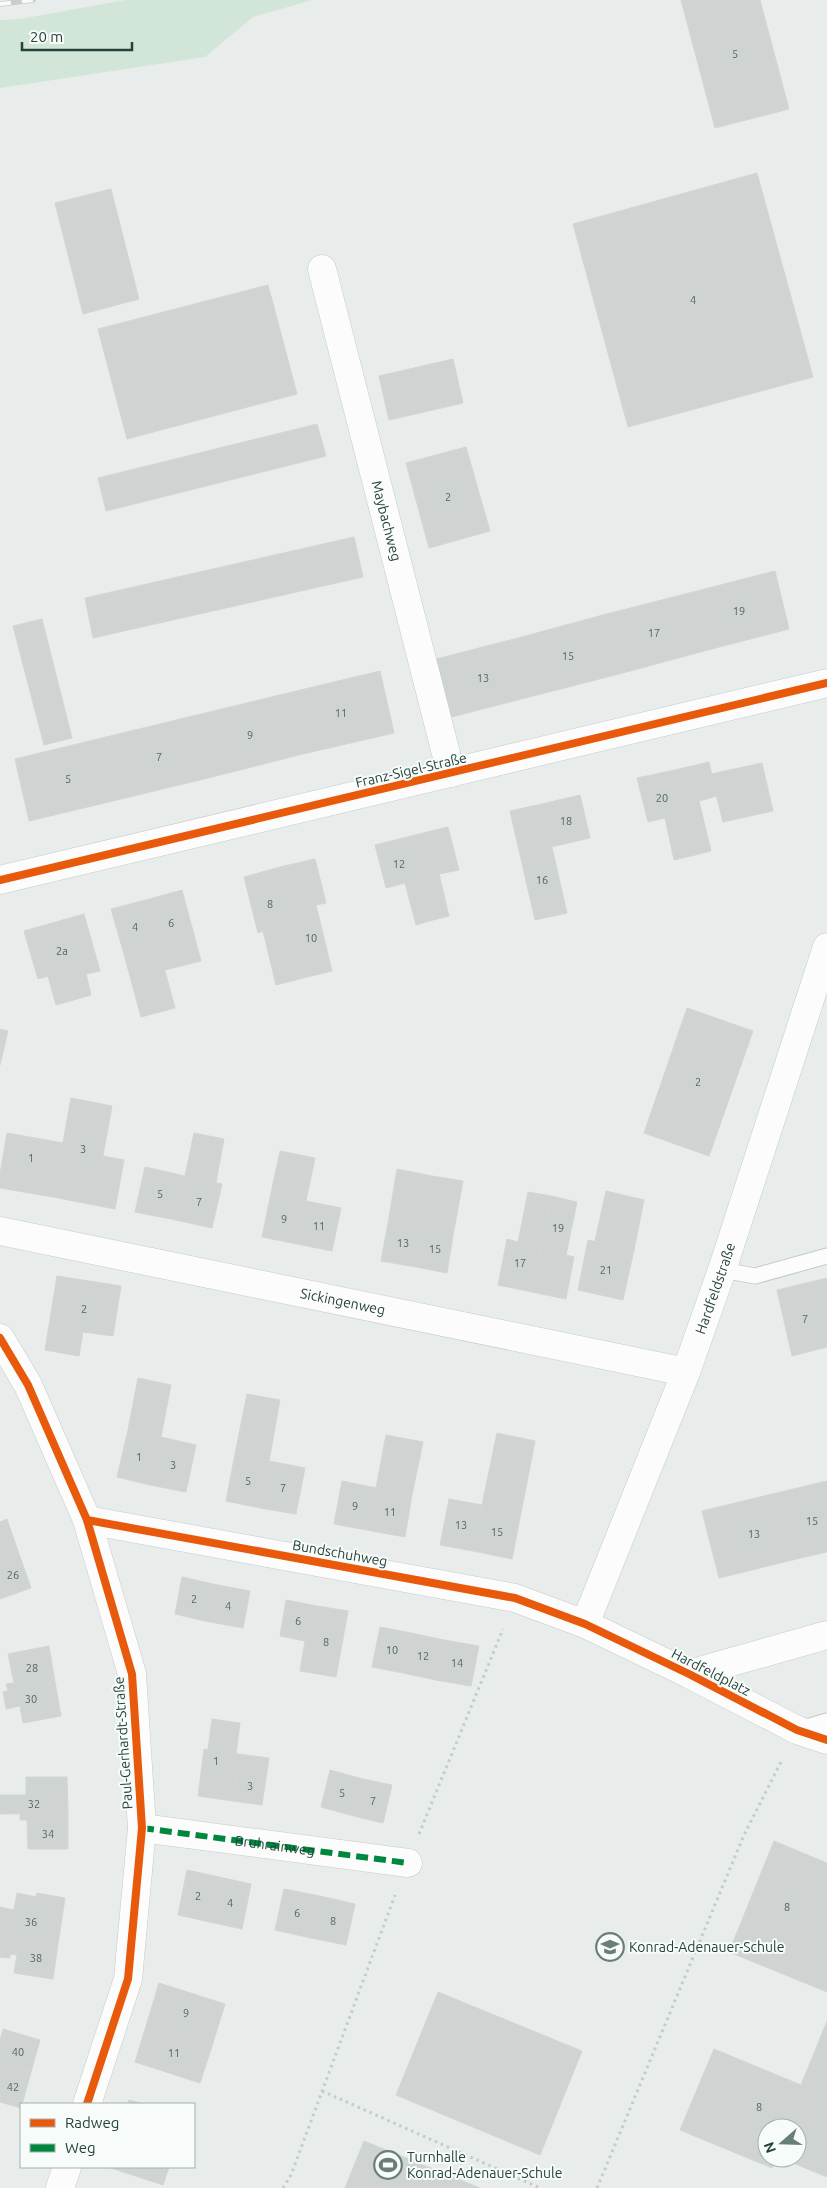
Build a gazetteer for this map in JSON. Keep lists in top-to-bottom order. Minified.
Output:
{"streets":{"street":["Maybachweg","Franz-Sigel-Straße","Hardfeldstraße","Sickingenweg","Bundschuhweg","Hardfeldplatz","Paul-Gerhardt-Straße","Bruhrainweg"]},"crossings":[["Maybachweg","Franz-Sigel-Straße"],["Hardfeldstraße","Sickingenweg"],["Hardfeldstraße","Bundschuhweg"],["Hardfeldstraße","Hardfeldplatz"],["Bundschuhweg","Hardfeldplatz"],["Bundschuhweg","Paul-Gerhardt-Straße"],["Paul-Gerhardt-Straße","Bruhrainweg"]],"places":{"school or university":["Konrad-Adenauer-Schule"],"sports":["Turnhalle Konrad-Adenauer-Schule"]},"house_numbers":["5","4","2","19","17","15","13","11","9","7","5","20","18","12","16","8","6","4","10","2a","2","3","1","5","7","9","11","19","13","15","17","21","2","7","1","3","5","7","9","11","15","13","15","13","26","2","4","6","8","10","12","14","28","30","1","3","5","7","32","34","2","4","8","6","8","36","38","9","40","11","42","8"],"legend":["Radweg","Weg"],"scale_bar":"20 m","north":"left"}
